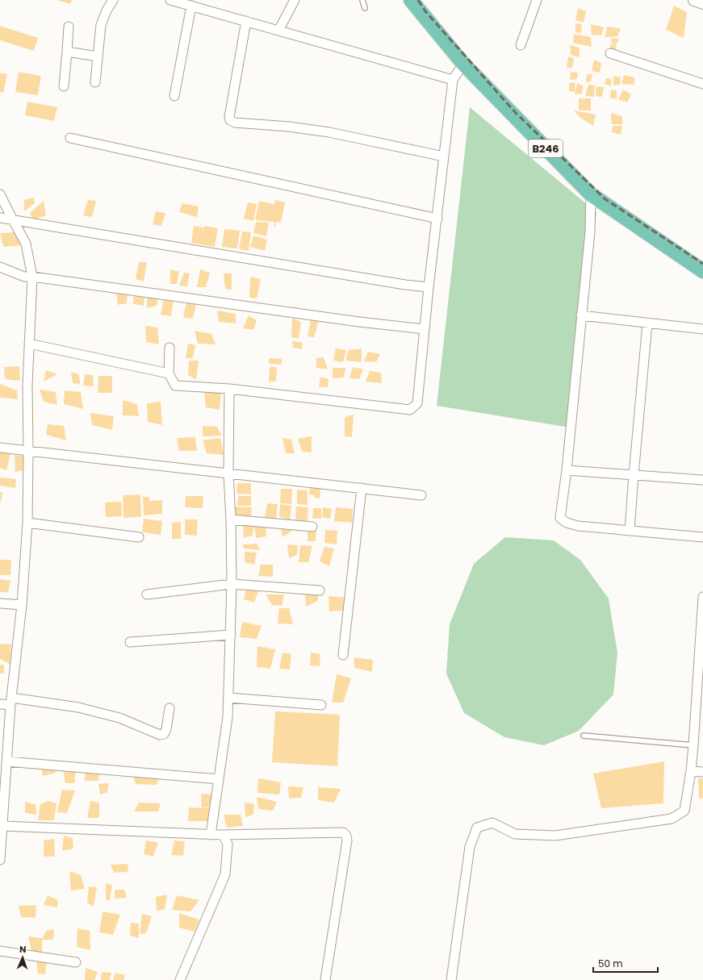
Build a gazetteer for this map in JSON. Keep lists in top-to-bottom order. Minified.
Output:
{"streets":{"main road":["B246"]},"scale_bar":"50 m","north":"top"}
